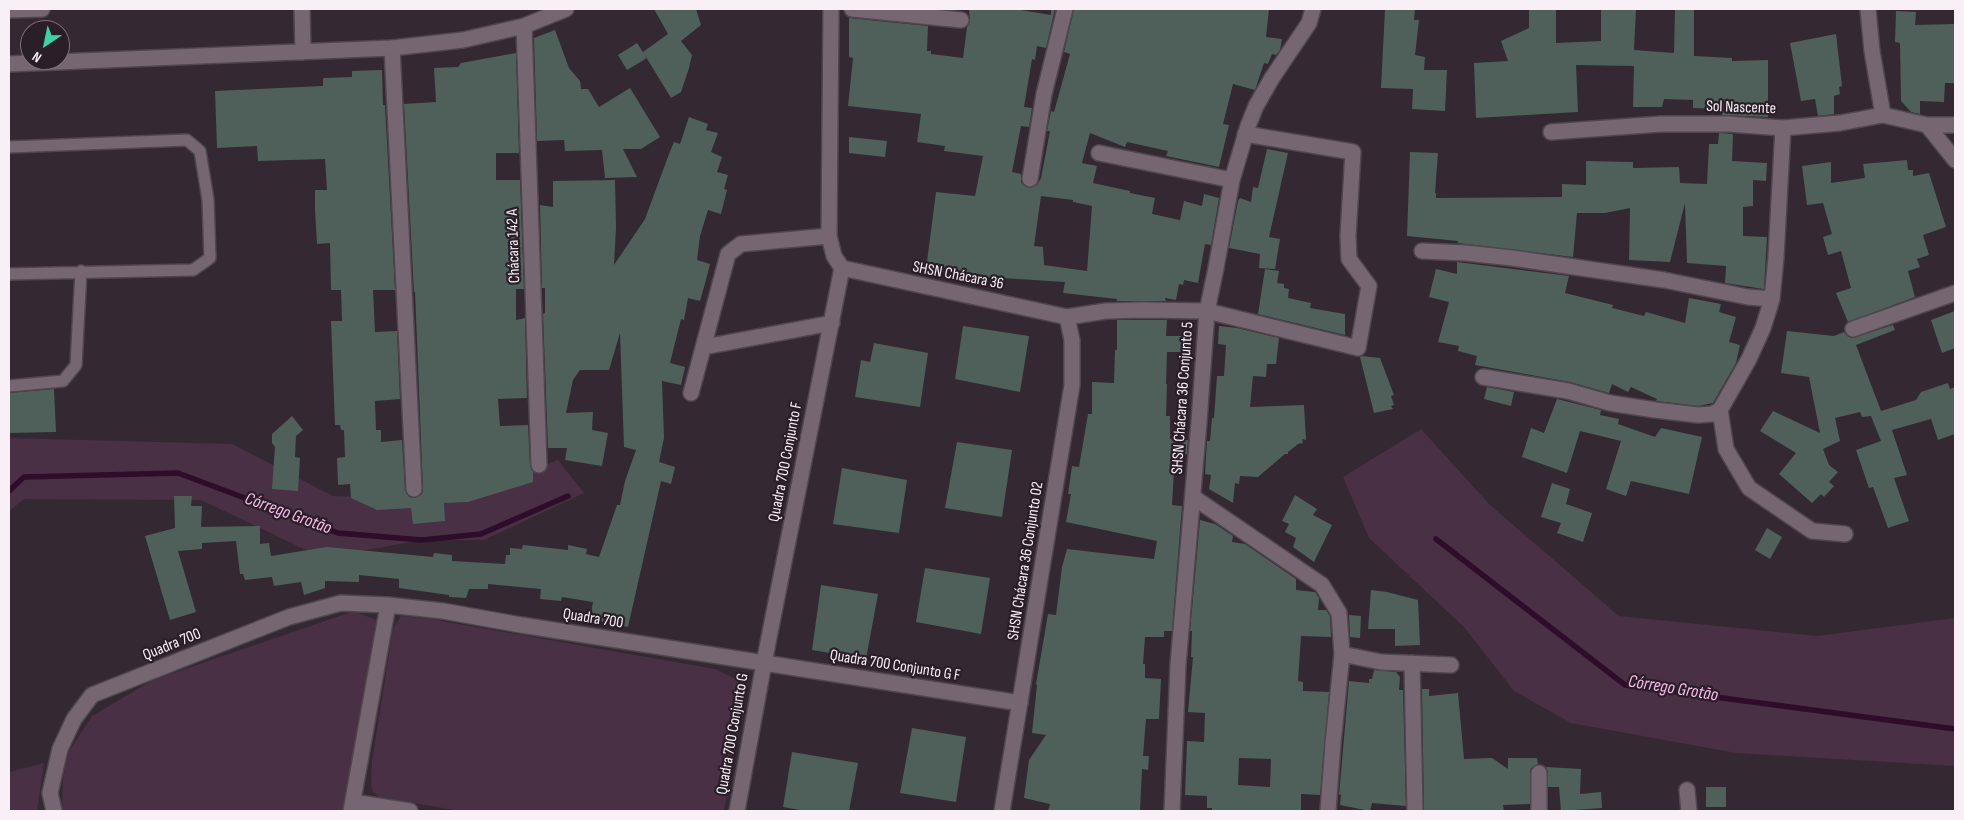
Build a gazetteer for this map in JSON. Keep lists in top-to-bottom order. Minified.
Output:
{"streets":{"street":["Sol Nascente","Chácara 142 A","SHSN Chácara 36","SHSN Chácara 36 Conjunto 5","Quadra 700 Conjunto F","SHSN Chácara 36 Conjunto 02","Quadra 700","Quadra 700 Conjunto G F","Quadra 700 Conjunto G"]},"crossings":[["SHSN Chácara 36","Quadra 700 Conjunto F"],["SHSN Chácara 36","SHSN Chácara 36 Conjunto 02"],["Quadra 700 Conjunto F","Quadra 700"],["Quadra 700 Conjunto F","Quadra 700 Conjunto G F"],["Quadra 700 Conjunto F","Quadra 700 Conjunto G"],["SHSN Chácara 36 Conjunto 02","Quadra 700 Conjunto G F"],["Quadra 700","Quadra 700 Conjunto G F"],["Quadra 700","Quadra 700 Conjunto G"],["Quadra 700 Conjunto G F","Quadra 700 Conjunto G"]],"water":["Córrego Grotão"],"north":"bottom left"}
